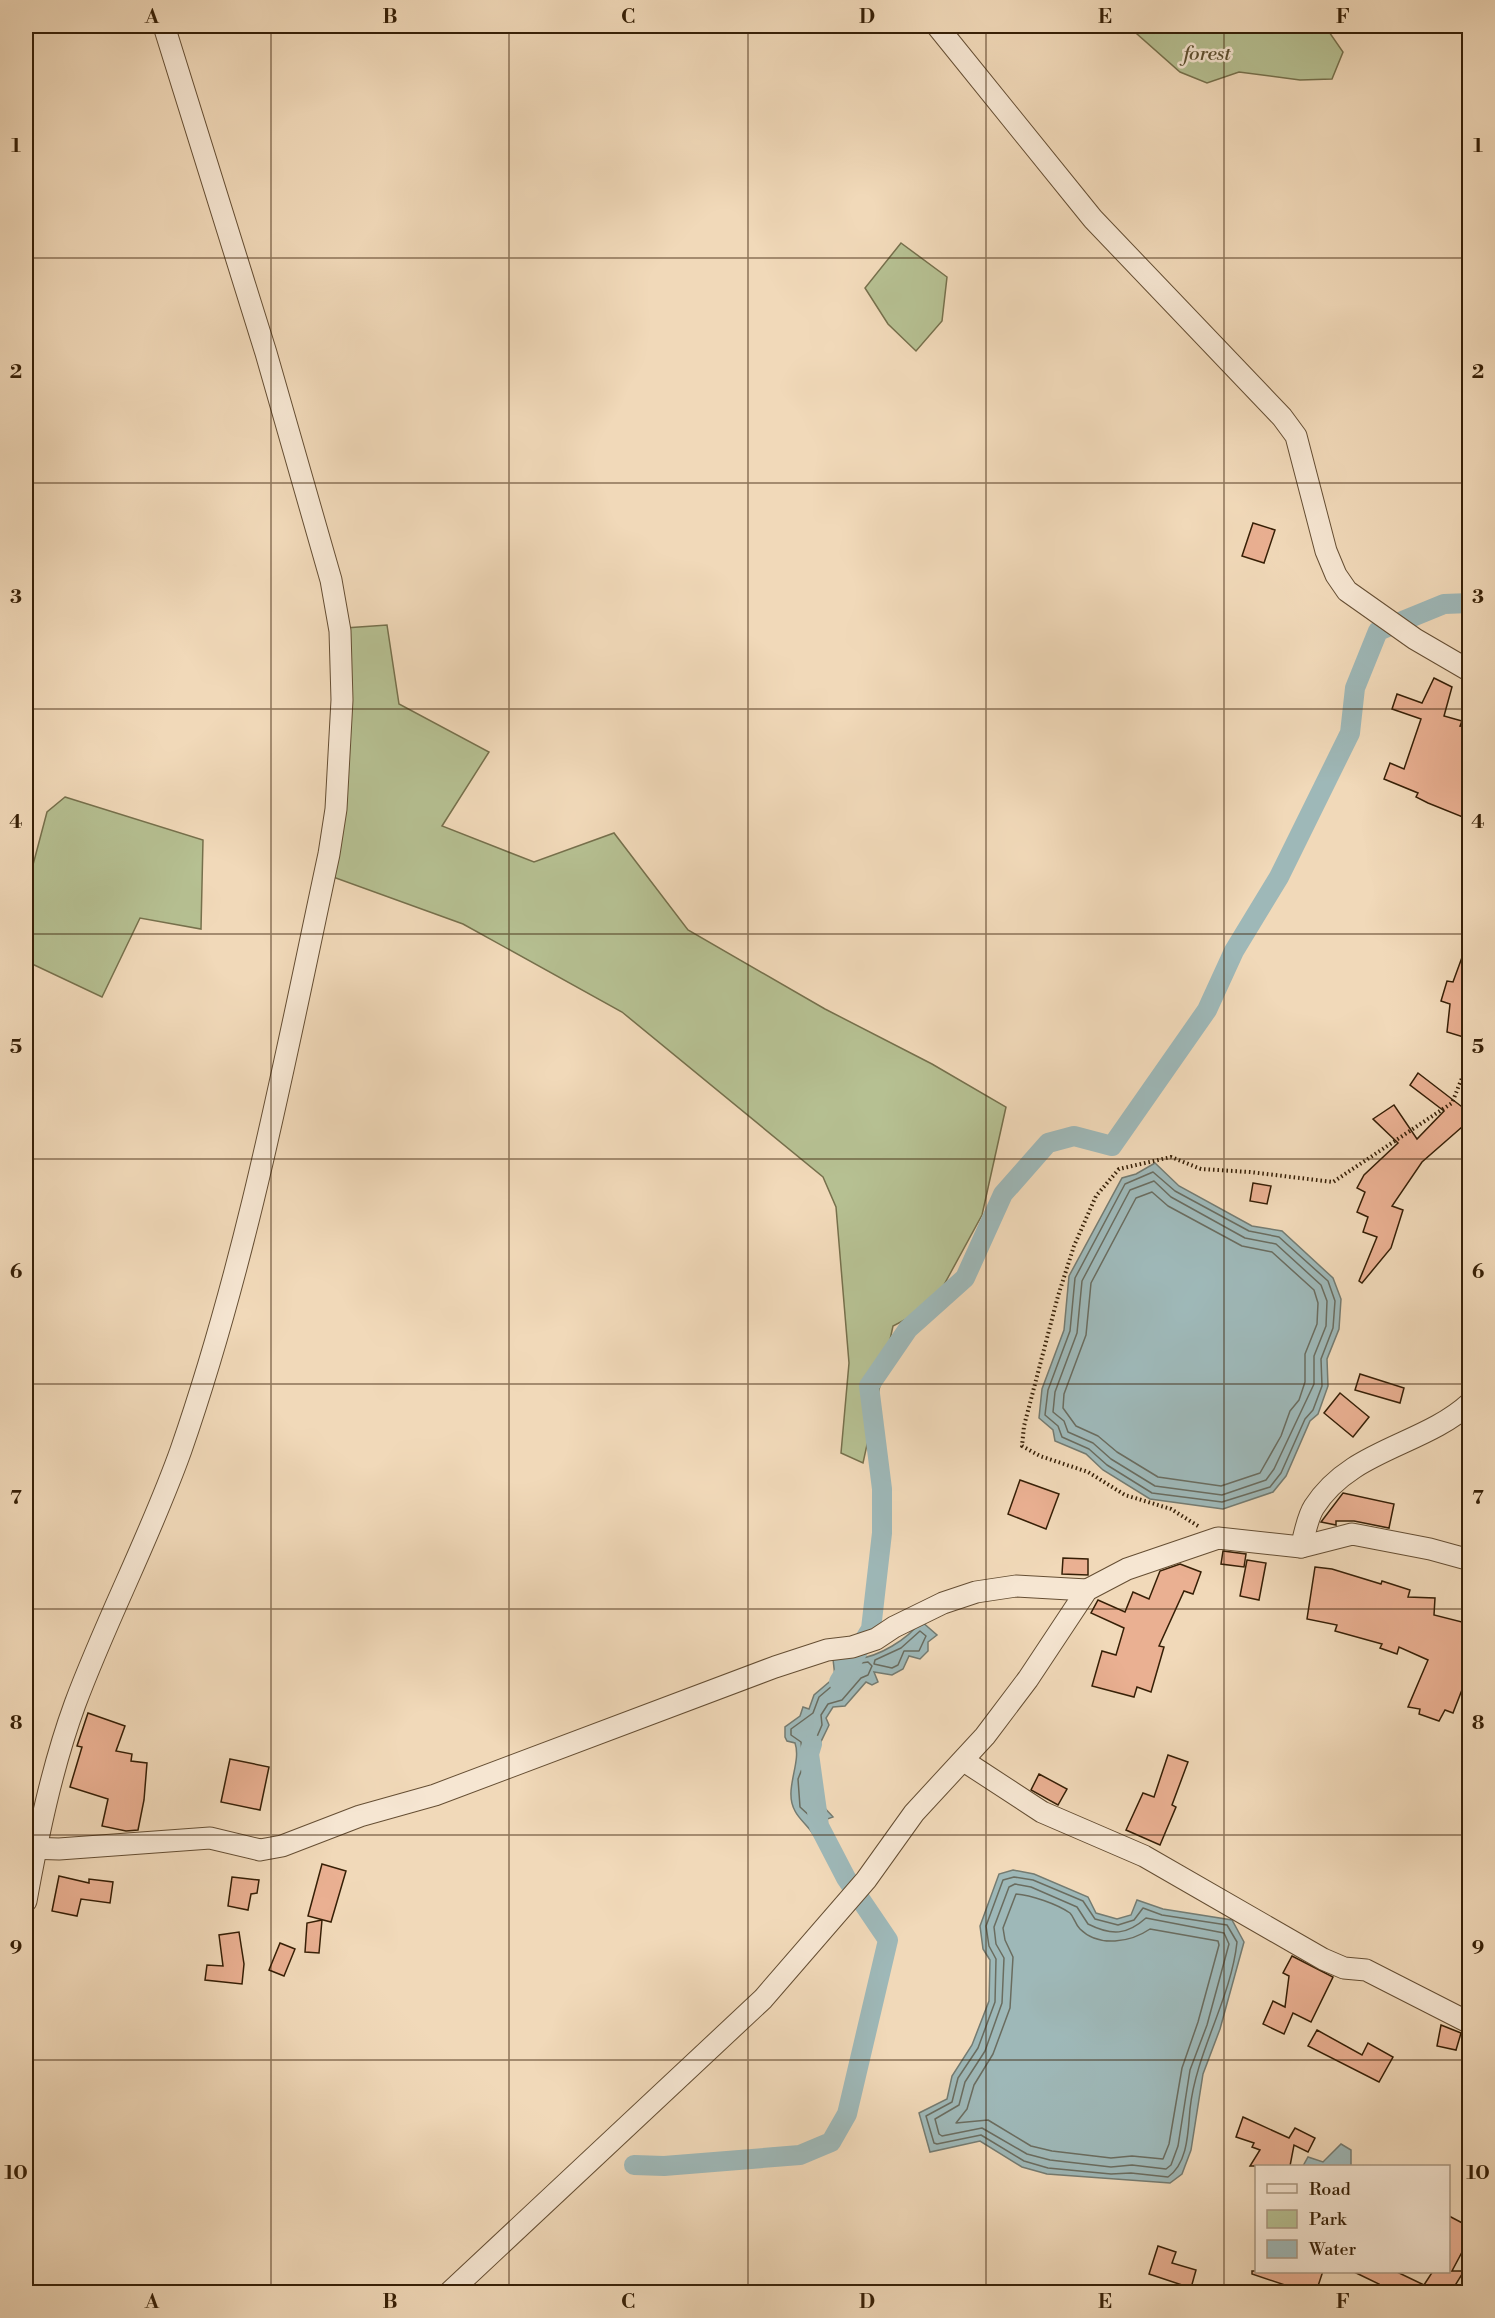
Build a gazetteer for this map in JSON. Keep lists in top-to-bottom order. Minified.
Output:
{"parks":["forest"],"legend":["Road","Park","Water"],"grid":{"columns":["A","B","C","D","E","F"],"rows":["1","2","3","4","5","6","7","8","9","10"]}}
